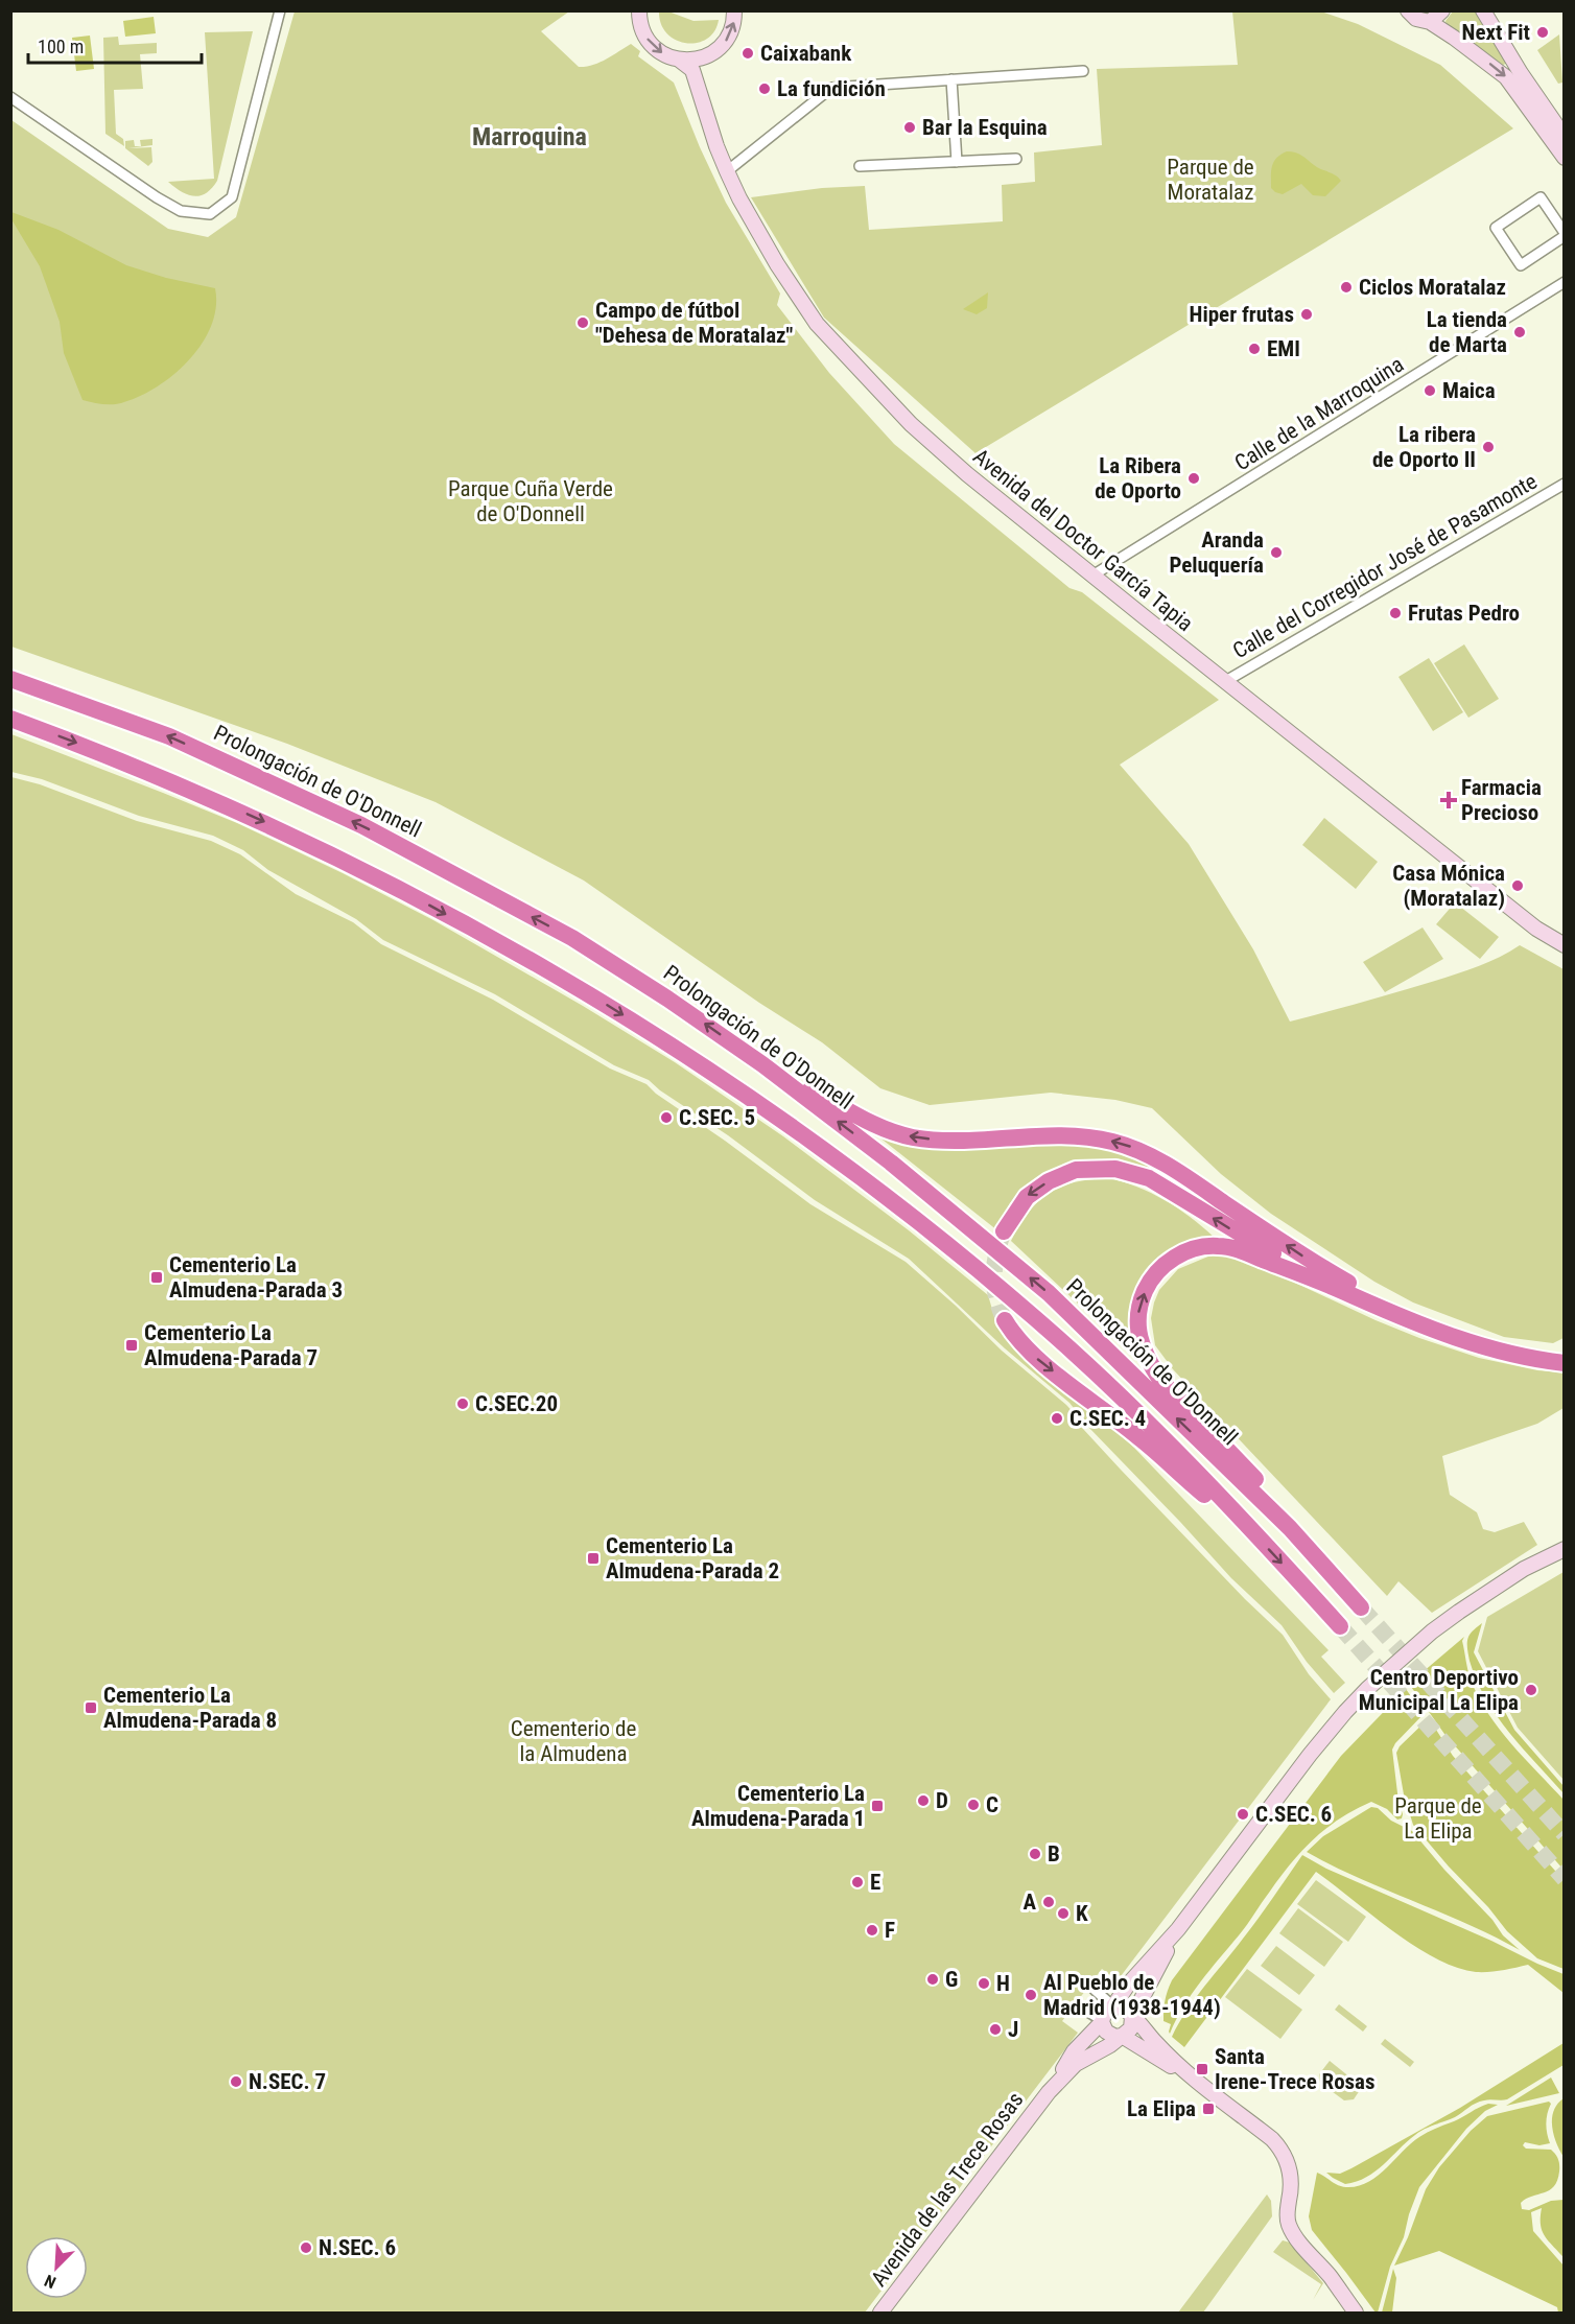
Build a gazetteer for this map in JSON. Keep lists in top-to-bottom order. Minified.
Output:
{"streets":{"highway":["Prolongación de O'Donnell"],"street":["Calle de la Marroquina","Avenida del Doctor García Tapia","Calle del Corregidor José de Pasamonte","Avenida de las Trece Rosas"]},"crossings":[["Calle de la Marroquina","Avenida del Doctor García Tapia"],["Avenida del Doctor García Tapia","Calle del Corregidor José de Pasamonte"]],"districts":["Marroquina"],"parks":["Parque de Moratalaz","Parque Cuña Verde de O'Donnell","Cementerio de la Almudena","Parque de La Elipa"],"places":{"other":["Next Fit","Caixabank","La fundición","Bar la Esquina","Ciclos Moratalaz","Hiper frutas","Campo de fútbol \"Dehesa de Moratalaz\"","La tienda de Marta","EMI","Maica","La ribera de Oporto II","La Ribera de Oporto","Aranda Peluquería","Frutas Pedro","Casa Mónica (Moratalaz)","C.SEC. 5","C.SEC.20","C.SEC. 4","Centro Deportivo Municipal La Elipa","D","C","C.SEC. 6","B","E","A","K","F","G","H","Al Pueblo de Madrid (1938-1944)","J","N.SEC. 7","N.SEC. 6"],"health":["Farmacia Precioso"],"transit":["Cementerio La Almudena-Parada 3","Cementerio La Almudena-Parada 7","Cementerio La Almudena-Parada 2","Cementerio La Almudena-Parada 8","Cementerio La Almudena-Parada 1","Santa Irene-Trece Rosas","La Elipa"]},"scale_bar":"100 m","north":"bottom left"}
